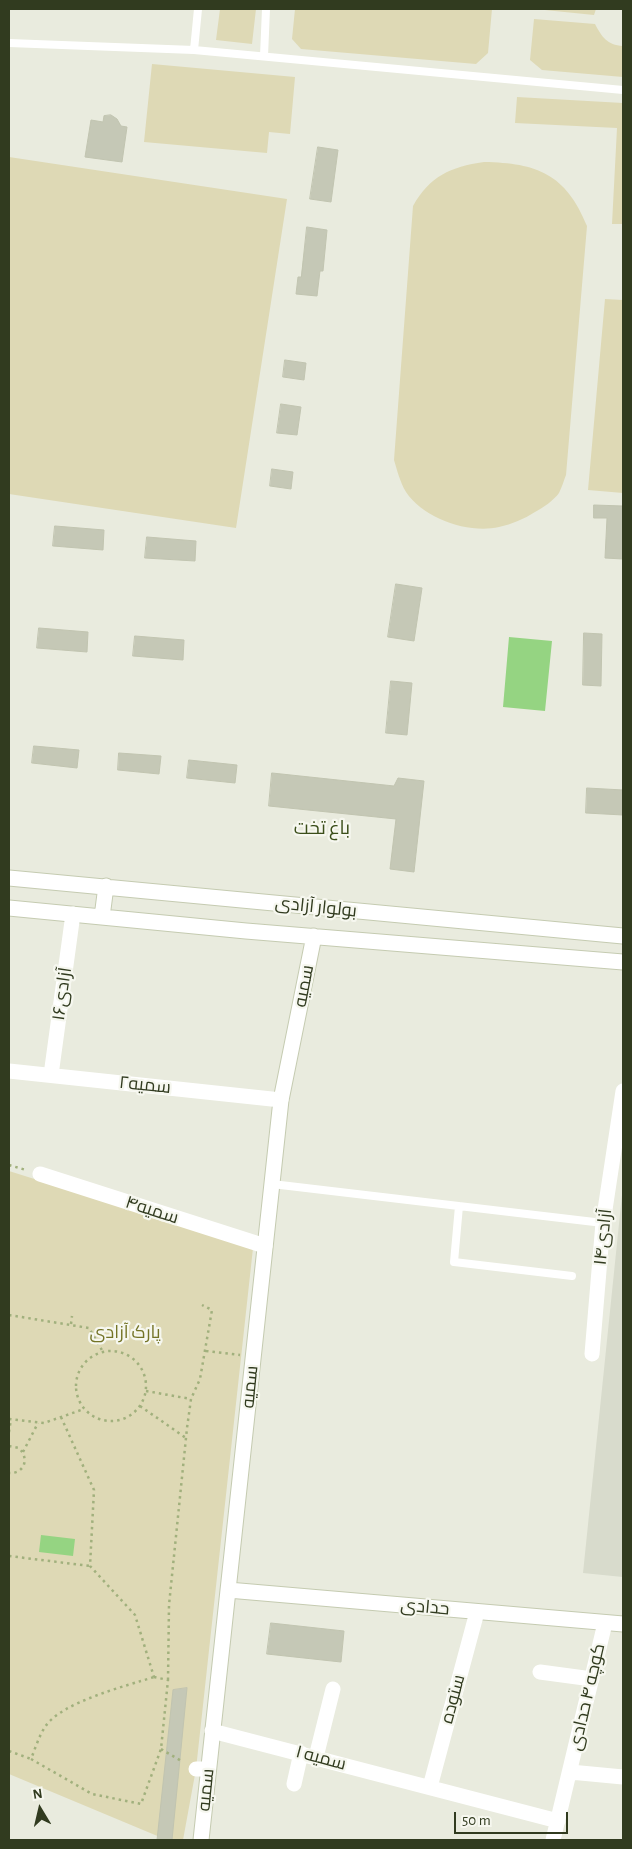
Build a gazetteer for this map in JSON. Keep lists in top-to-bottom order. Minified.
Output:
{"streets":{"street":["بولوار آزادی","سمیه","آزادی۱۶","۲سمیه","سمیه۴","آزادی۱۴","حدادی","کوچه ۴ حدادی","ستوده","۱ سمیه"]},"crossings":[["بولوار آزادی","سمیه"],["بولوار آزادی","آزادی۱۶"],["سمیه","۲سمیه"],["سمیه","سمیه۴"],["سمیه","حدادی"],["سمیه","۱ سمیه"],["آزادی۱۶","۲سمیه"],["حدادی","کوچه ۴ حدادی"],["حدادی","ستوده"],["کوچه ۴ حدادی","۱ سمیه"],["ستوده","۱ سمیه"]],"districts":["باغ تخت"],"parks":["پارک آزادی"],"scale_bar":"50 m","north":"top"}
